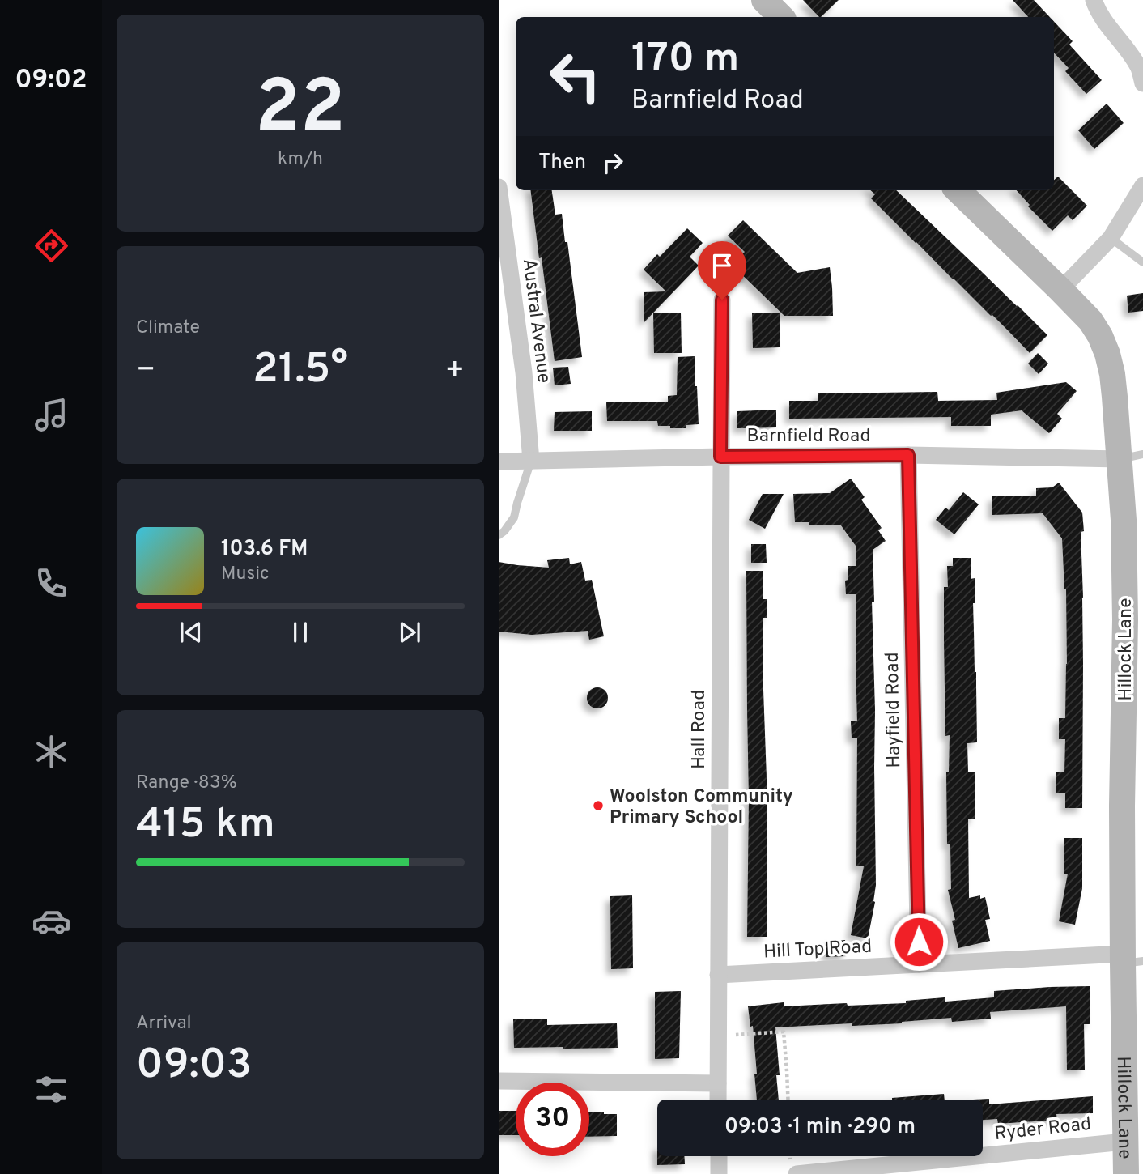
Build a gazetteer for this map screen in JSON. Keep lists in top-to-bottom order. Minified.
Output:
{"streets":{"street":["Austral Avenue","Barnfield Road","Hillock Lane","Hayfield Road","Hall Road","Hill Top Road","Ryder Road"]},"crossings":[["Austral Avenue","Barnfield Road"],["Barnfield Road","Hillock Lane"],["Barnfield Road","Hayfield Road"],["Barnfield Road","Hall Road"],["Hillock Lane","Hill Top Road"],["Hillock Lane","Ryder Road"],["Hayfield Road","Hill Top Road"],["Hall Road","Hill Top Road"]],"places":["Woolston Community Primary School"],"page":{"tabs":"09:02","tile":[["22","km/h"],"Climate",["Range · 83%","415 km"],["Arrival","09:03"]],"turn":["170 m","Barnfield Road"],"then":"Then","heat":["−","21.5°","+"],"song":["103.6 FM","Music"],"limit":"30","trip":"09:03 · 1 min · 290 m"}}
